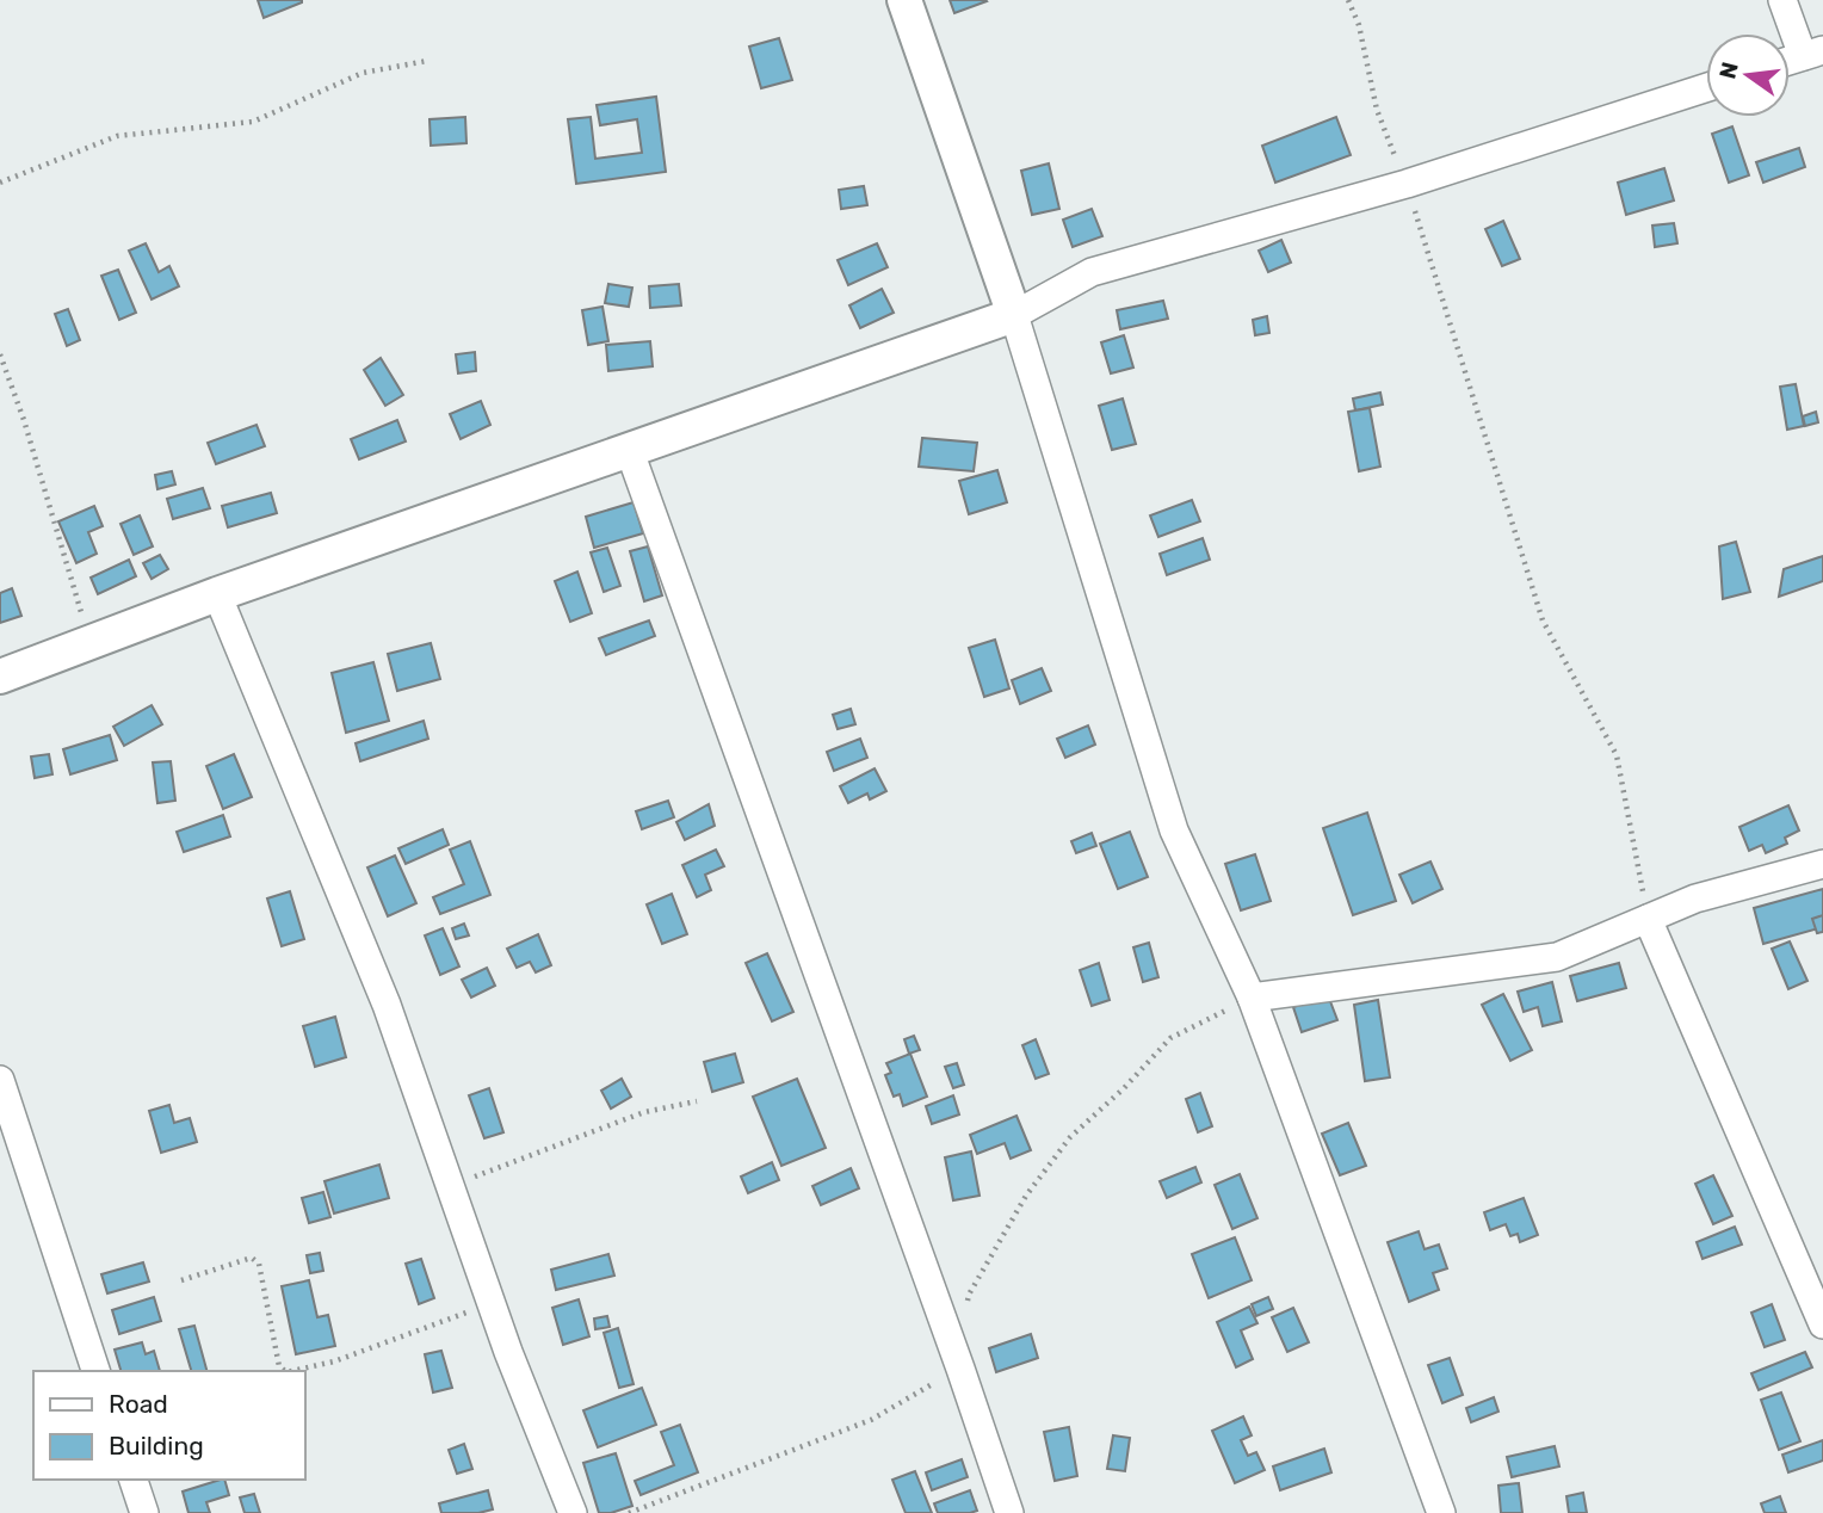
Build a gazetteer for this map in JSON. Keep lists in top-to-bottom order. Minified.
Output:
{"legend":["Road","Building"],"north":"left"}
